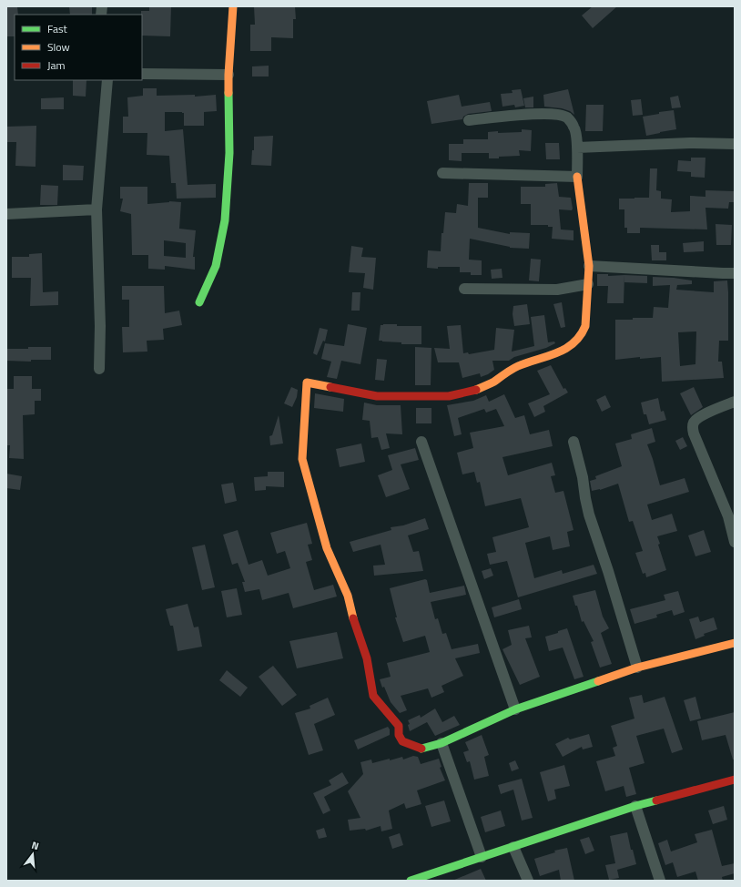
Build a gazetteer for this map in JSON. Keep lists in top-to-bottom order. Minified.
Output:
{"legend":["Fast","Slow","Jam"],"north":"top"}
